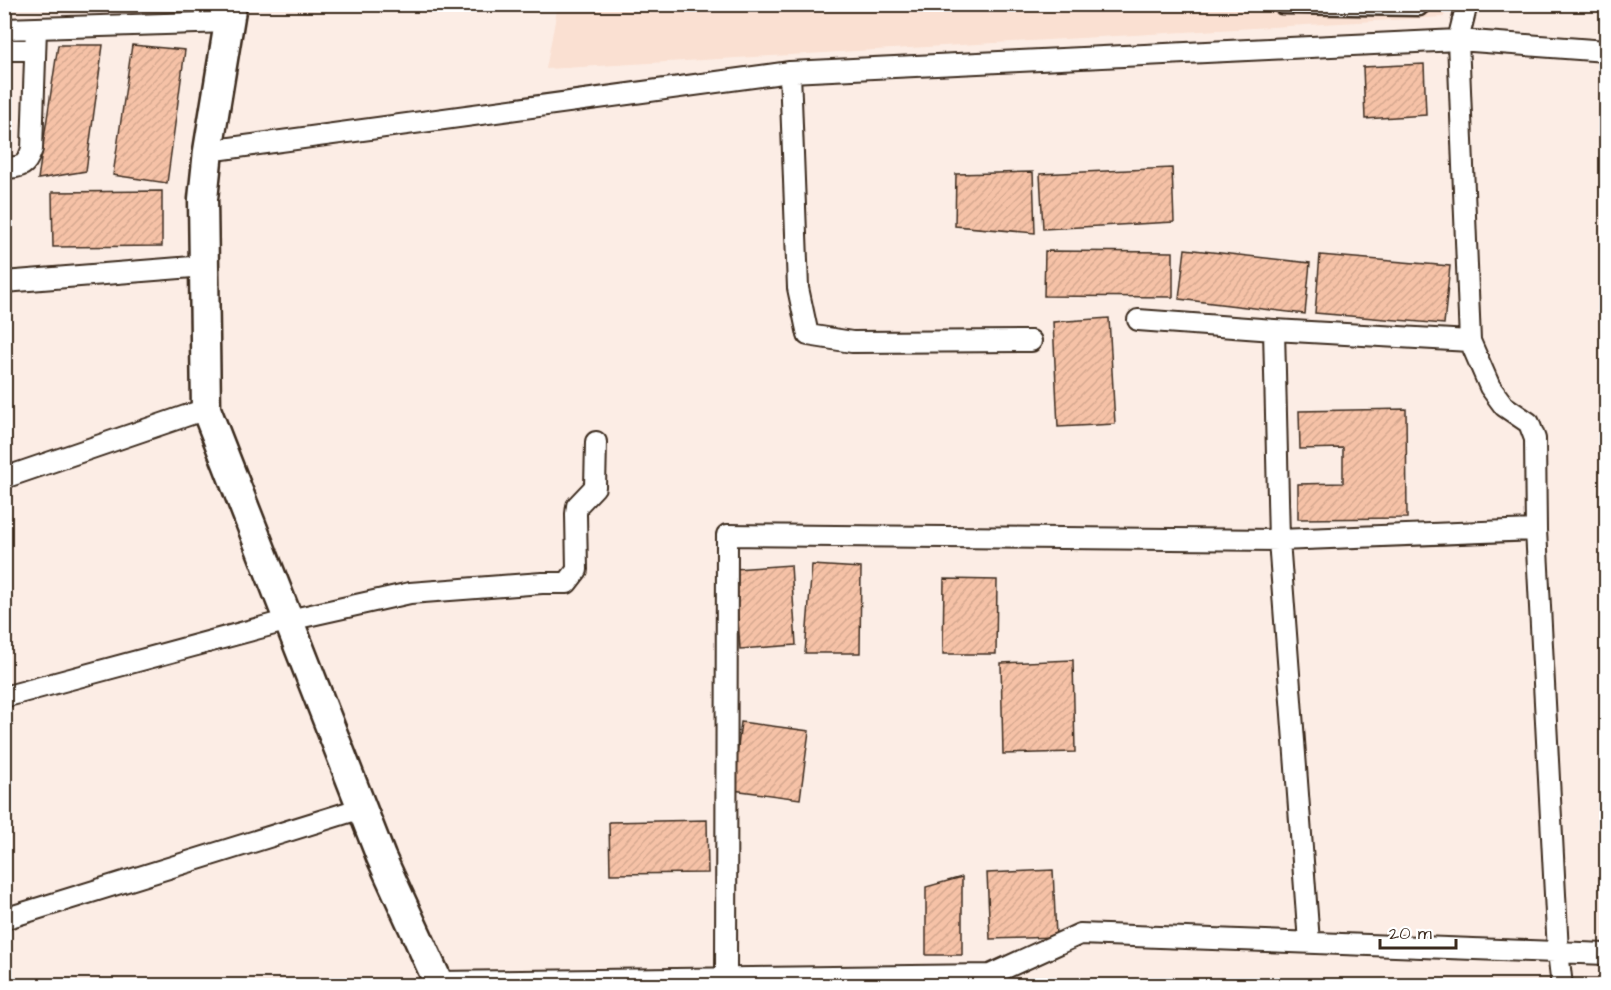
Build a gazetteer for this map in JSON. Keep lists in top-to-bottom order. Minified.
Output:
{"scale_bar":"20 m"}
